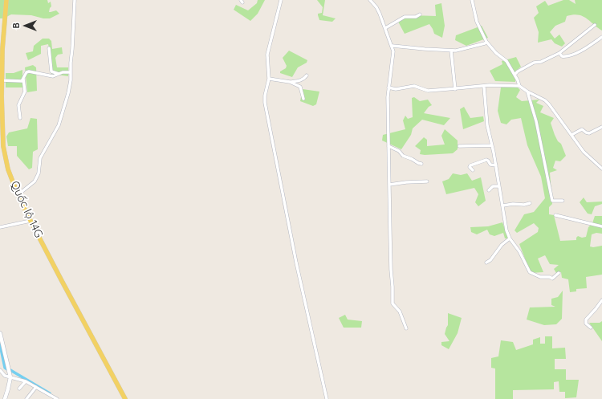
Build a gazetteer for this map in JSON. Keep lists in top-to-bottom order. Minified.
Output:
{"streets":{"main road":["Quốc lộ 14G"]},"north":"left"}
